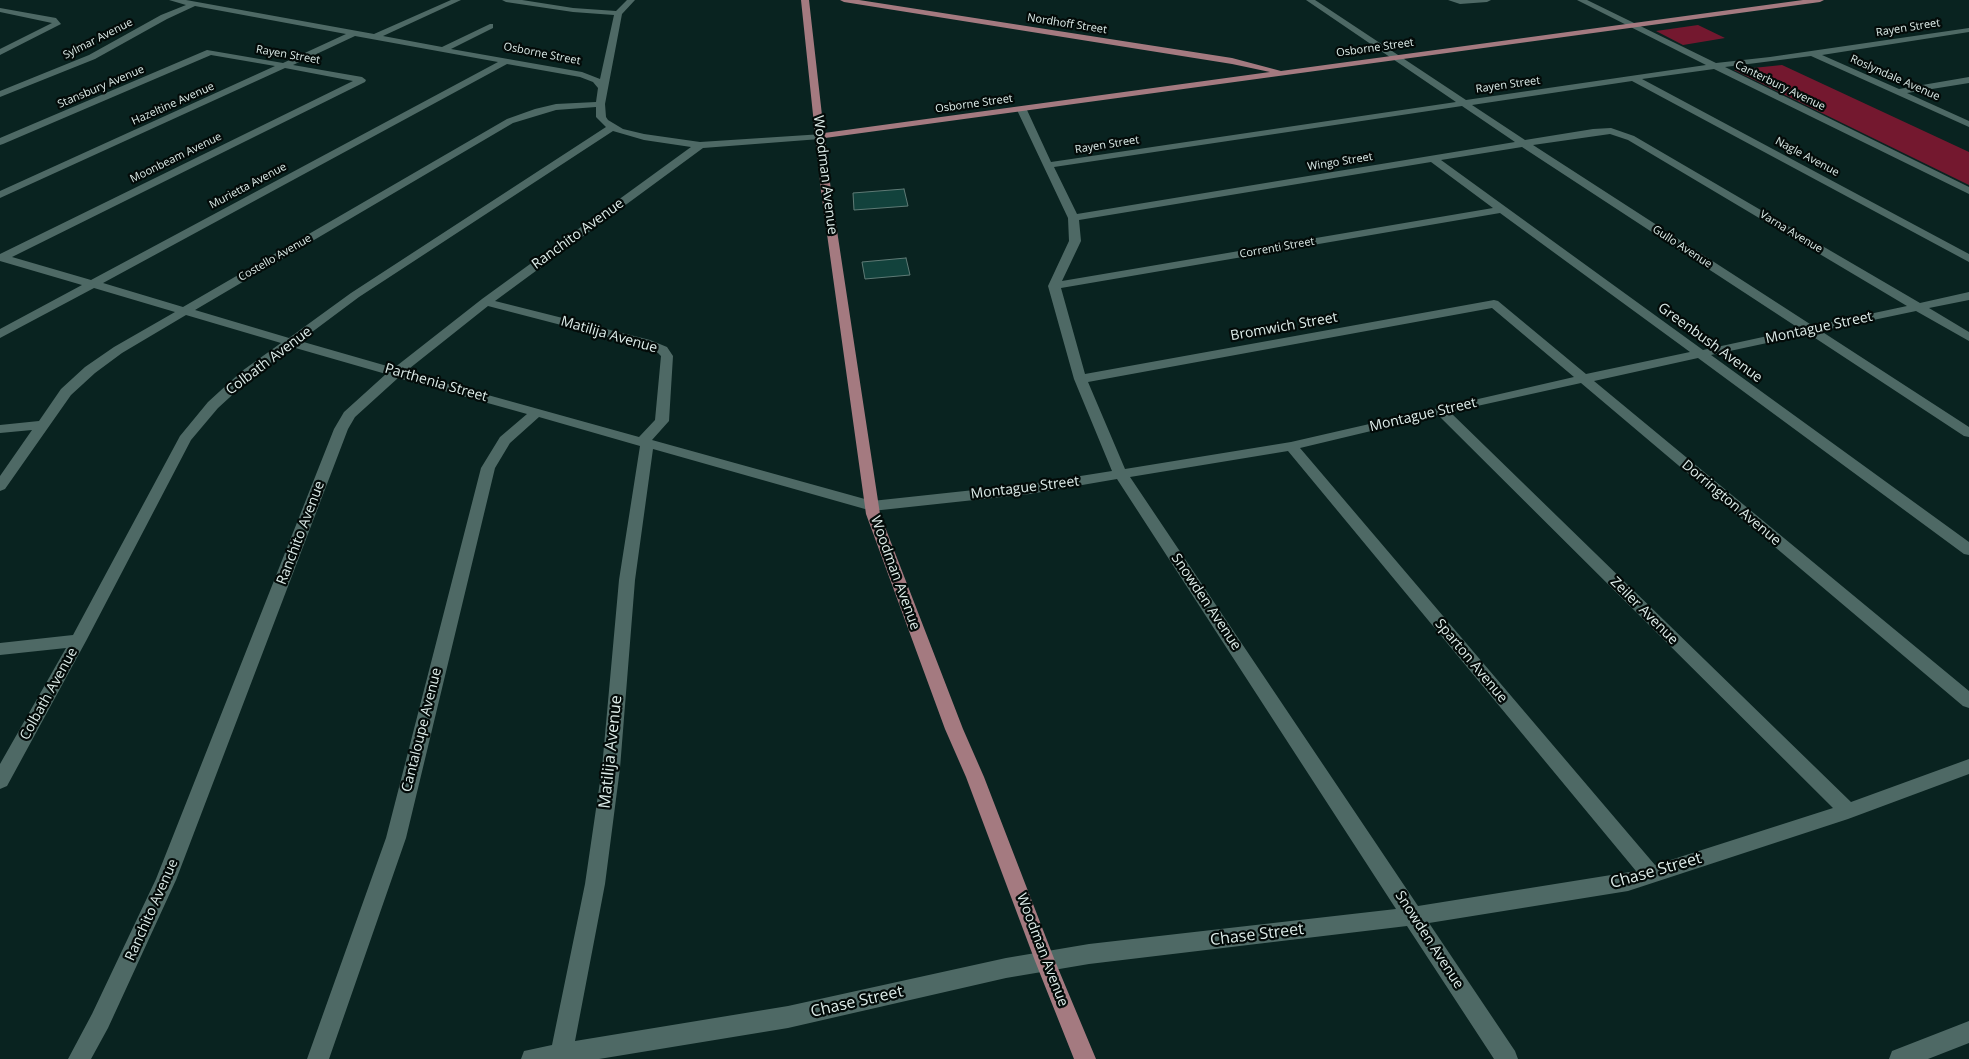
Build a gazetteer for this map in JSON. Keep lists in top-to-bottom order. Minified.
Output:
{"streets":{"main road":["Nordhoff Street","Osborne Street","Woodman Avenue"],"street":["Rayen Street","Sylmar Avenue","Roslyndale Avenue","Canterbury Avenue","Stansbury Avenue","Hazeltine Avenue","Nagle Avenue","Moonbeam Avenue","Wingo Street","Murietta Avenue","Varna Avenue","Ranchito Avenue","Gullo Avenue","Correnti Street","Costello Avenue","Bromwich Street","Montague Street","Matilija Avenue","Greenbush Avenue","Colbath Avenue","Parthenia Street","Dorrington Avenue","Snowden Avenue","Zeiler Avenue","Sparton Avenue","Cantaloupe Avenue","Chase Street"]},"crossings":[["Nordhoff Street","Osborne Street"],["Rayen Street","Roslyndale Avenue"],["Rayen Street","Canterbury Avenue"],["Rayen Street","Stansbury Avenue"],["Rayen Street","Hazeltine Avenue"],["Rayen Street","Nagle Avenue"],["Rayen Street","Moonbeam Avenue"],["Rayen Street","Gullo Avenue"],["Sylmar Avenue","Osborne Street"],["Osborne Street","Canterbury Avenue"],["Osborne Street","Hazeltine Avenue"],["Osborne Street","Woodman Avenue"],["Osborne Street","Murietta Avenue"],["Osborne Street","Ranchito Avenue"],["Osborne Street","Gullo Avenue"],["Osborne Street","Colbath Avenue"],["Moonbeam Avenue","Parthenia Street"],["Wingo Street","Varna Avenue"],["Wingo Street","Gullo Avenue"],["Wingo Street","Greenbush Avenue"],["Woodman Avenue","Montague Street"],["Woodman Avenue","Parthenia Street"],["Woodman Avenue","Chase Street"],["Murietta Avenue","Parthenia Street"],["Varna Avenue","Montague Street"],["Ranchito Avenue","Matilija Avenue"],["Ranchito Avenue","Parthenia Street"],["Gullo Avenue","Montague Street"],["Correnti Street","Greenbush Avenue"],["Correnti Street","Snowden Avenue"],["Costello Avenue","Parthenia Street"],["Bromwich Street","Dorrington Avenue"],["Bromwich Street","Snowden Avenue"],["Montague Street","Greenbush Avenue"],["Montague Street","Parthenia Street"],["Montague Street","Dorrington Avenue"],["Montague Street","Snowden Avenue"],["Montague Street","Zeiler Avenue"],["Montague Street","Sparton Avenue"],["Matilija Avenue","Parthenia Street"],["Matilija Avenue","Chase Street"],["Colbath Avenue","Parthenia Street"],["Parthenia Street","Cantaloupe Avenue"],["Snowden Avenue","Chase Street"],["Zeiler Avenue","Chase Street"],["Sparton Avenue","Chase Street"]]}
